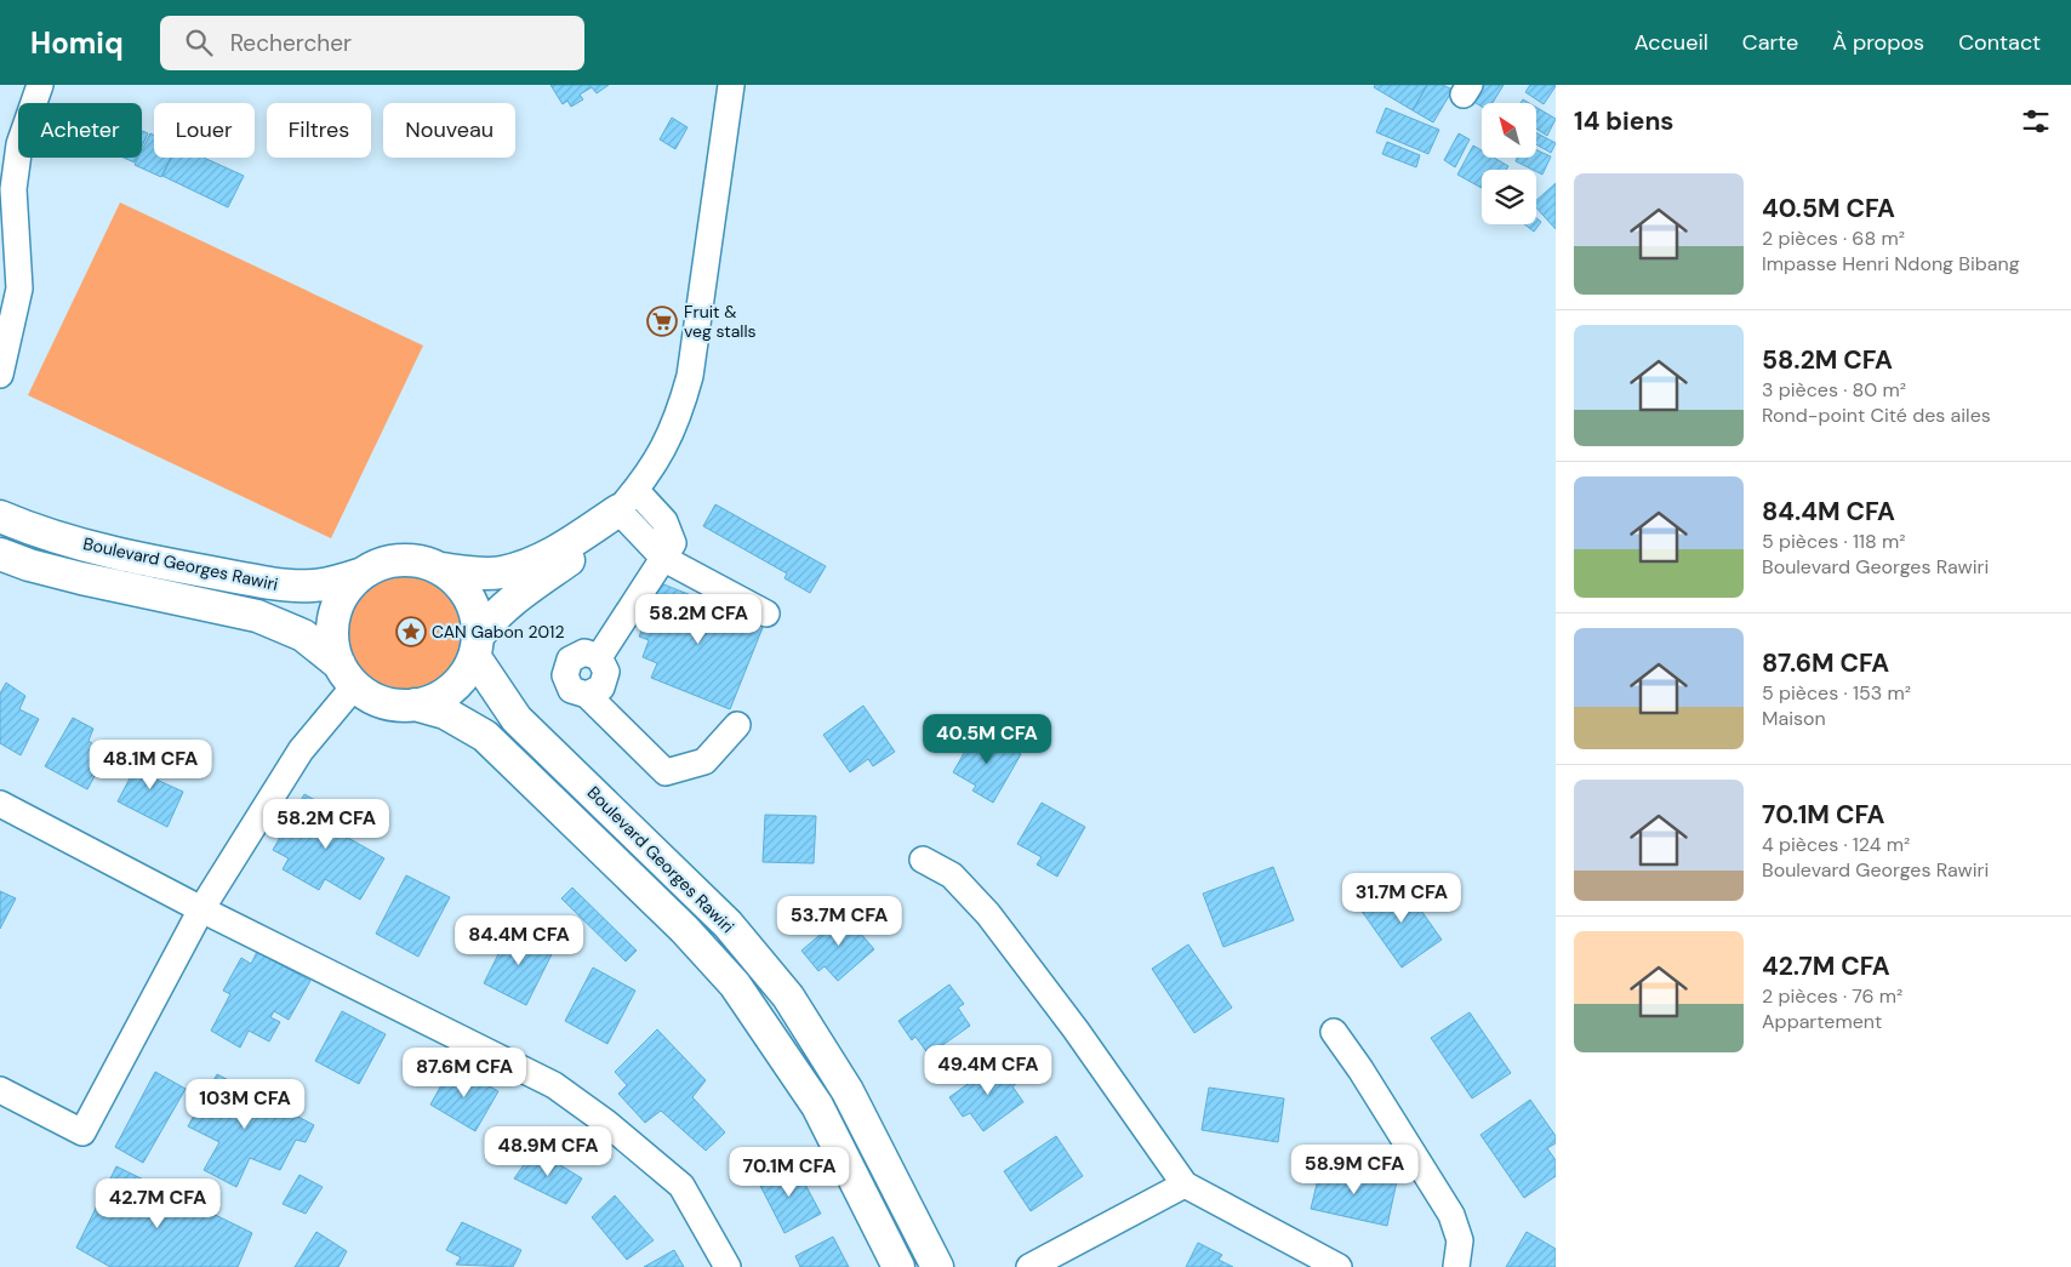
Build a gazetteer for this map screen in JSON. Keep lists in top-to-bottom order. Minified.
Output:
{"streets":{"main road":["Boulevard Georges Rawiri"]},"places":{"supermarket":["Fruit & veg stalls"],"place":["CAN Gabon 2012"]},"north":"top left","page":{"header":"Homiq","search":"Rechercher","nav":["Accueil","Carte","À propos","Contact"],"heading":"14 biens","chip":["Acheter","Louer","Filtres","Nouveau"],"list":[{"name":"40.5M CFA","note":"2 pièces · 68 m² · Impasse Henri Ndong Bibang"},{"name":"58.2M CFA","note":"3 pièces · 80 m² · Rond-point Cité des ailes"},{"name":"84.4M CFA","note":"5 pièces · 118 m² · Boulevard Georges Rawiri"},{"name":"87.6M CFA","note":"5 pièces · 153 m² · Maison"},{"name":"70.1M CFA","note":"4 pièces · 124 m² · Boulevard Georges Rawiri"},{"name":"42.7M CFA","note":"2 pièces · 76 m² · Appartement"}],"price":["58.2M CFA","40.5M CFA","48.1M CFA","58.2M CFA","31.7M CFA","53.7M CFA","84.4M CFA","49.4M CFA","87.6M CFA","103M CFA","48.9M CFA","58.9M CFA","70.1M CFA","42.7M CFA"]}}
